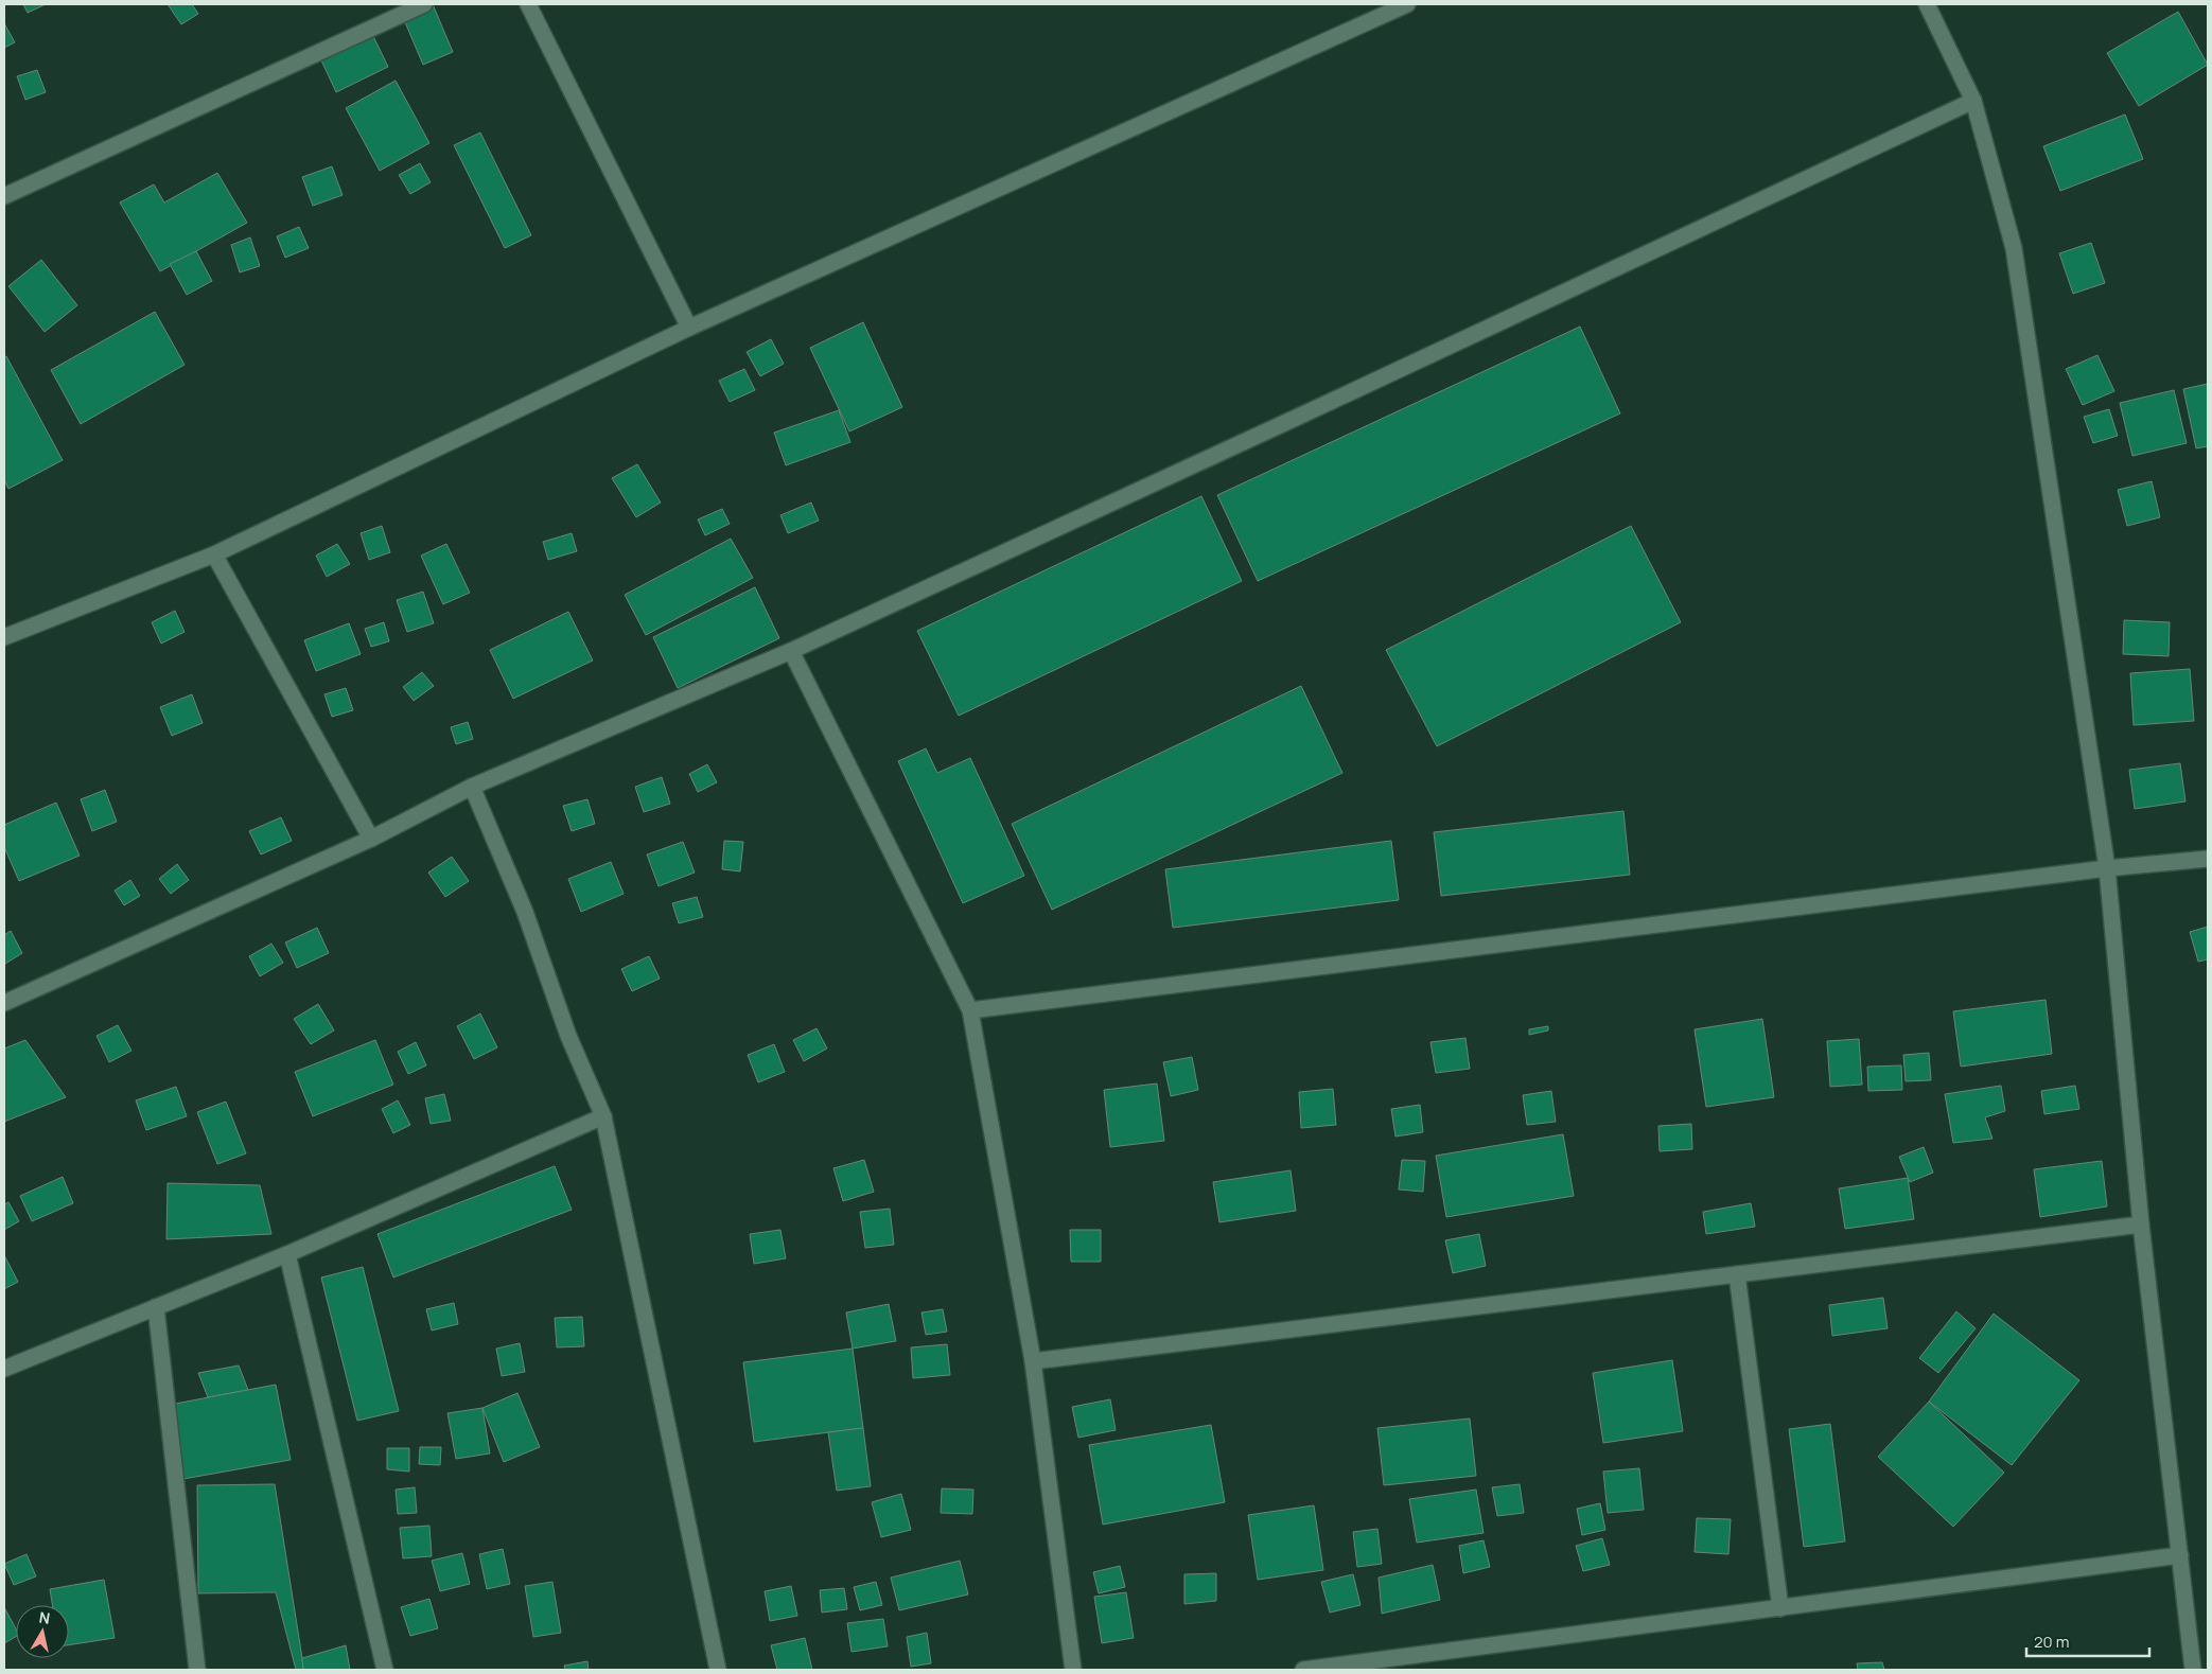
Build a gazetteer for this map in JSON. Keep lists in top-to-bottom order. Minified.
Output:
{"scale_bar":"20 m","north":"top"}
